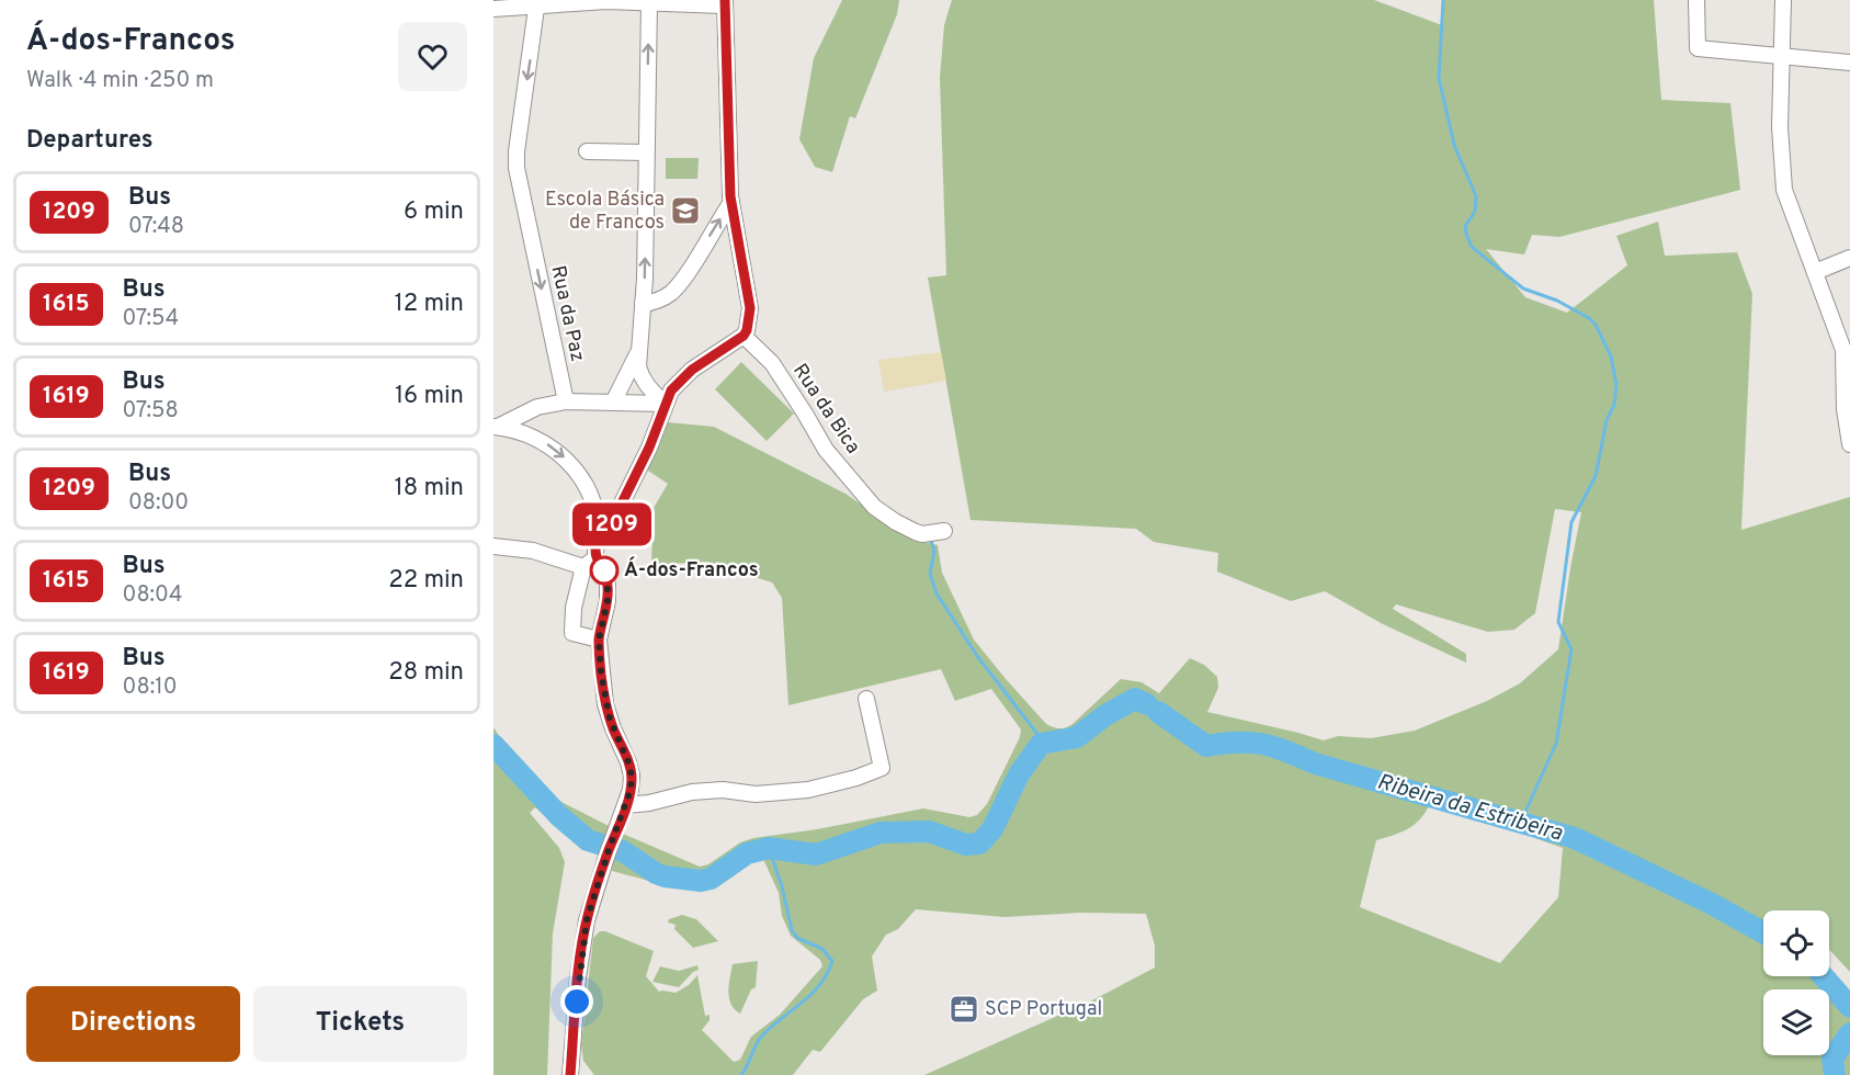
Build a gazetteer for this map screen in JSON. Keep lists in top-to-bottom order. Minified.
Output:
{"streets":{"street":["Rua da Paz","Rua da Bica"]},"water":["Ribeira da Estribeira"],"places":{"school or university":["Escola Básica de Francos"],"other":["Á-dos-Francos"],"office":["SCP Portugal"]},"lines":["bus line 1209"],"page":{"heading":[["Á-dos-Francos","Walk · 4 min · 250 m"],"Departures"],"on_map":"1209","list":[{"mark":"1209","name":"Bus","note":"07:48","value":"6 min"},{"mark":"1615","name":"Bus","note":"07:54","value":"12 min"},{"mark":"1619","name":"Bus","note":"07:58","value":"16 min"},{"mark":"1209","name":"Bus","note":"08:00","value":"18 min"},{"mark":"1615","name":"Bus","note":"08:04","value":"22 min"},{"mark":"1619","name":"Bus","note":"08:10","value":"28 min"}],"buttons":["Directions","Tickets"]}}
